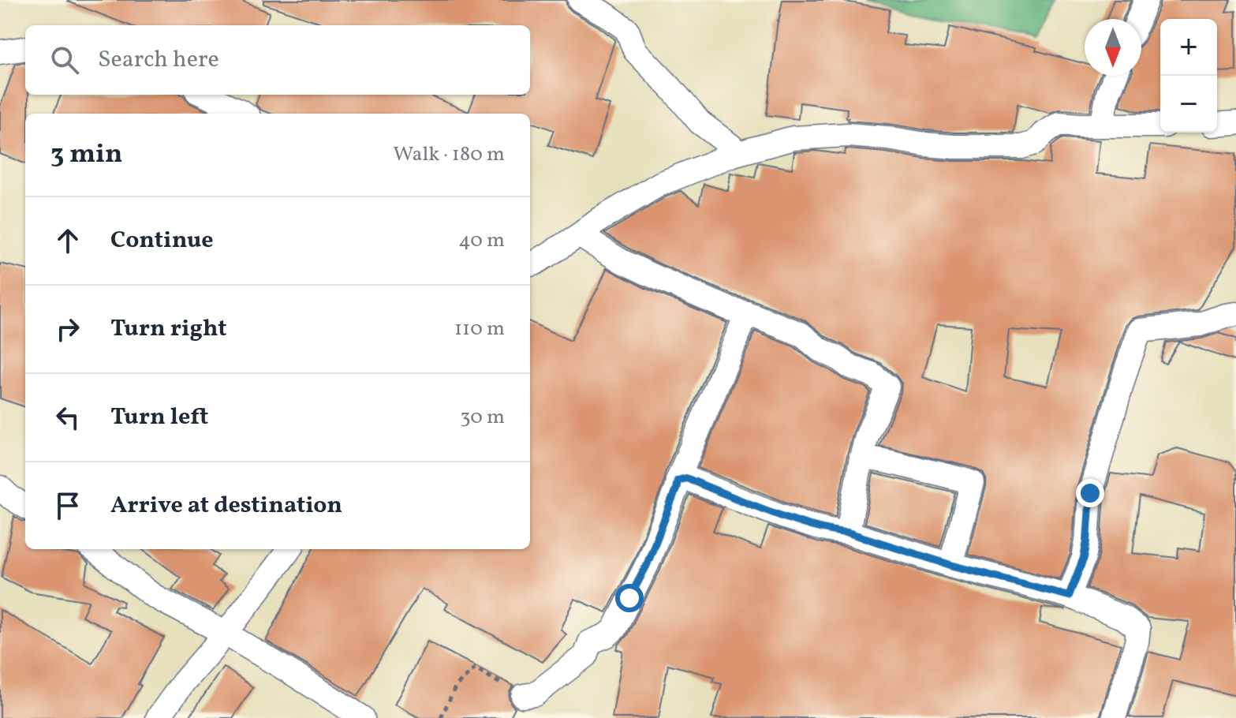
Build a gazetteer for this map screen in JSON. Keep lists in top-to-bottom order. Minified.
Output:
{"north":"bottom","page":{"map_buttons":["+","−"],"search":"Search here","heading":["3 min","Walk · 180 m"],"list":[["Continue","40 m"],["Turn right","110 m"],["Turn left","30 m"],"Arrive at destination"]}}
